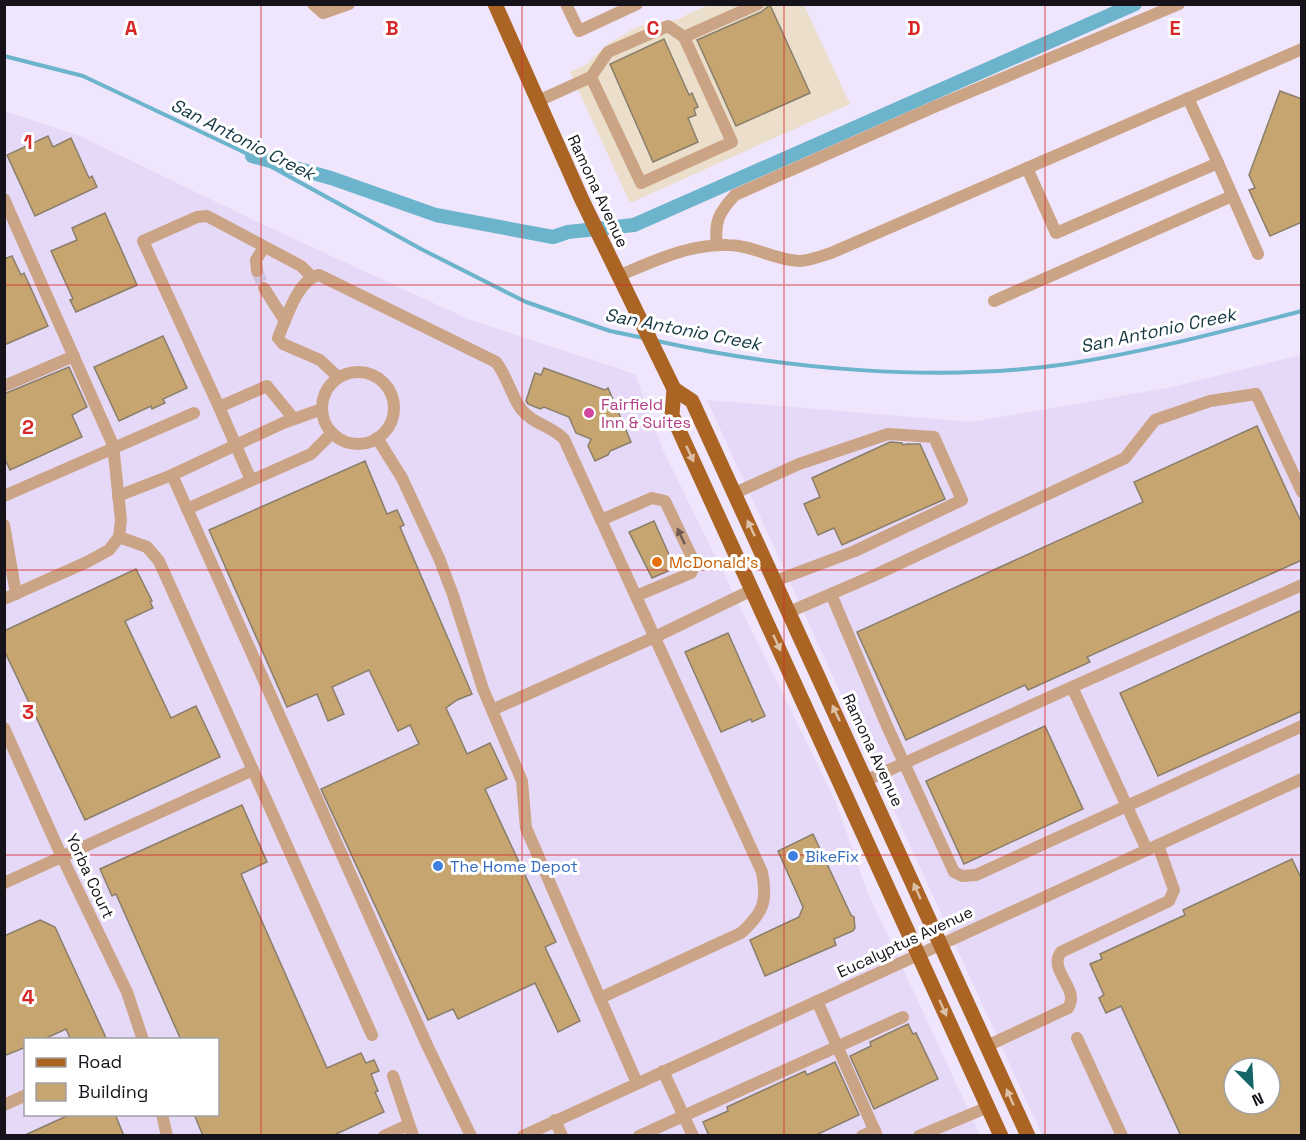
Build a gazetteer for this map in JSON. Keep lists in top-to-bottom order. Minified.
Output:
{"streets":{"main road":["Ramona Avenue"],"street":["Yorba Court","Eucalyptus Avenue"]},"crossings":[["Ramona Avenue","Eucalyptus Avenue"]],"water":["San Antonio Creek"],"places":["Fairfield Inn & Suites","McDonald's","BikeFix","The Home Depot"],"legend":["Road","Building"],"north":"bottom right","grid":{"columns":["A","B","C","D","E"],"rows":["1","2","3","4"]}}
